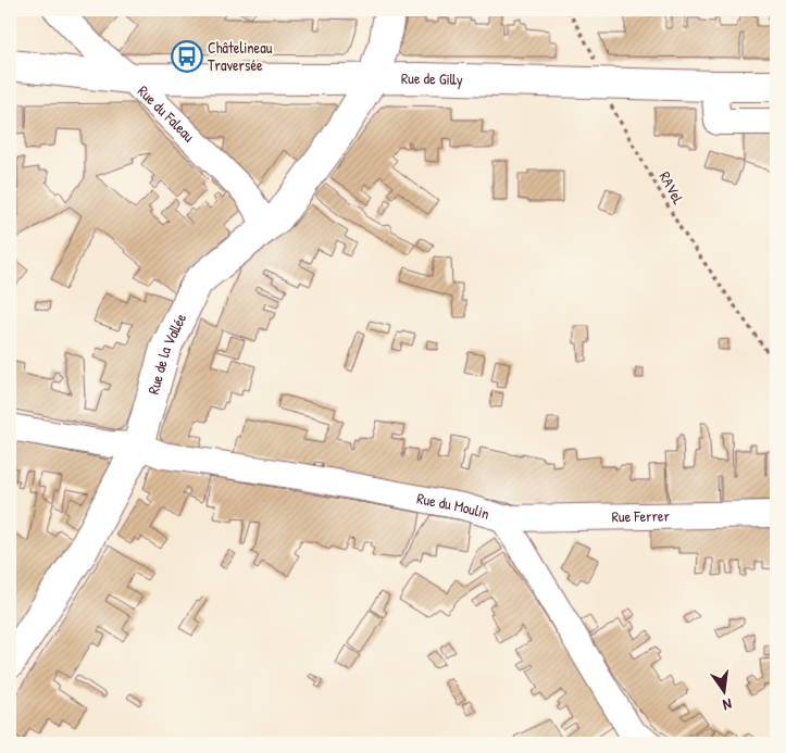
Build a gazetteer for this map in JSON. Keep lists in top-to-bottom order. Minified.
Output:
{"streets":{"main road":["Rue de Gilly","Rue de la Vallée"],"street":["Rue du Faleau","Rue du Moulin","Rue Ferrer"],"path":["RAVeL"]},"crossings":[["Rue de Gilly","Rue du Faleau"],["Rue de Gilly","RAVeL"],["Rue de Gilly","Rue de la Vallée"],["Rue du Faleau","Rue de la Vallée"],["Rue de la Vallée","Rue du Moulin"],["Rue du Moulin","Rue Ferrer"]],"places":{"bus stop":["Châtelineau Traversée"]},"north":"bottom"}
